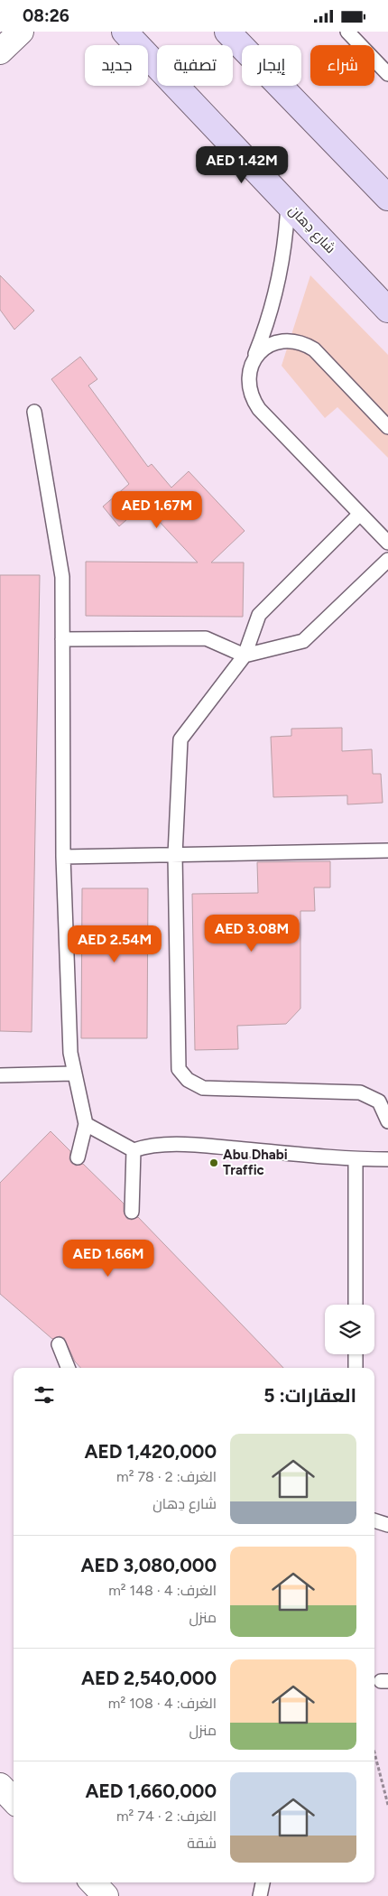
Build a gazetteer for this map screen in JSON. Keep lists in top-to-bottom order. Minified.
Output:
{"streets":{"street":["شارع دِهان"]},"places":["Abu Dhabi Traffic"],"page":{"status":"08:26","chip":["شراء","إيجار","تصفية","جديد"],"price":["AED 1.42M","AED 1.67M","AED 3.08M","AED 2.54M","AED 1.66M"],"heading":"العقارات: 5","list":[{"name":"AED 1,420,000","note":"الغرف: 2 · 78 m² · شارع دِهان"},{"name":"AED 3,080,000","note":"الغرف: 4 · 148 m² · منزل"},{"name":"AED 2,540,000","note":"الغرف: 4 · 108 m² · منزل"},{"name":"AED 1,660,000","note":"الغرف: 2 · 74 m² · شقة"}]}}
